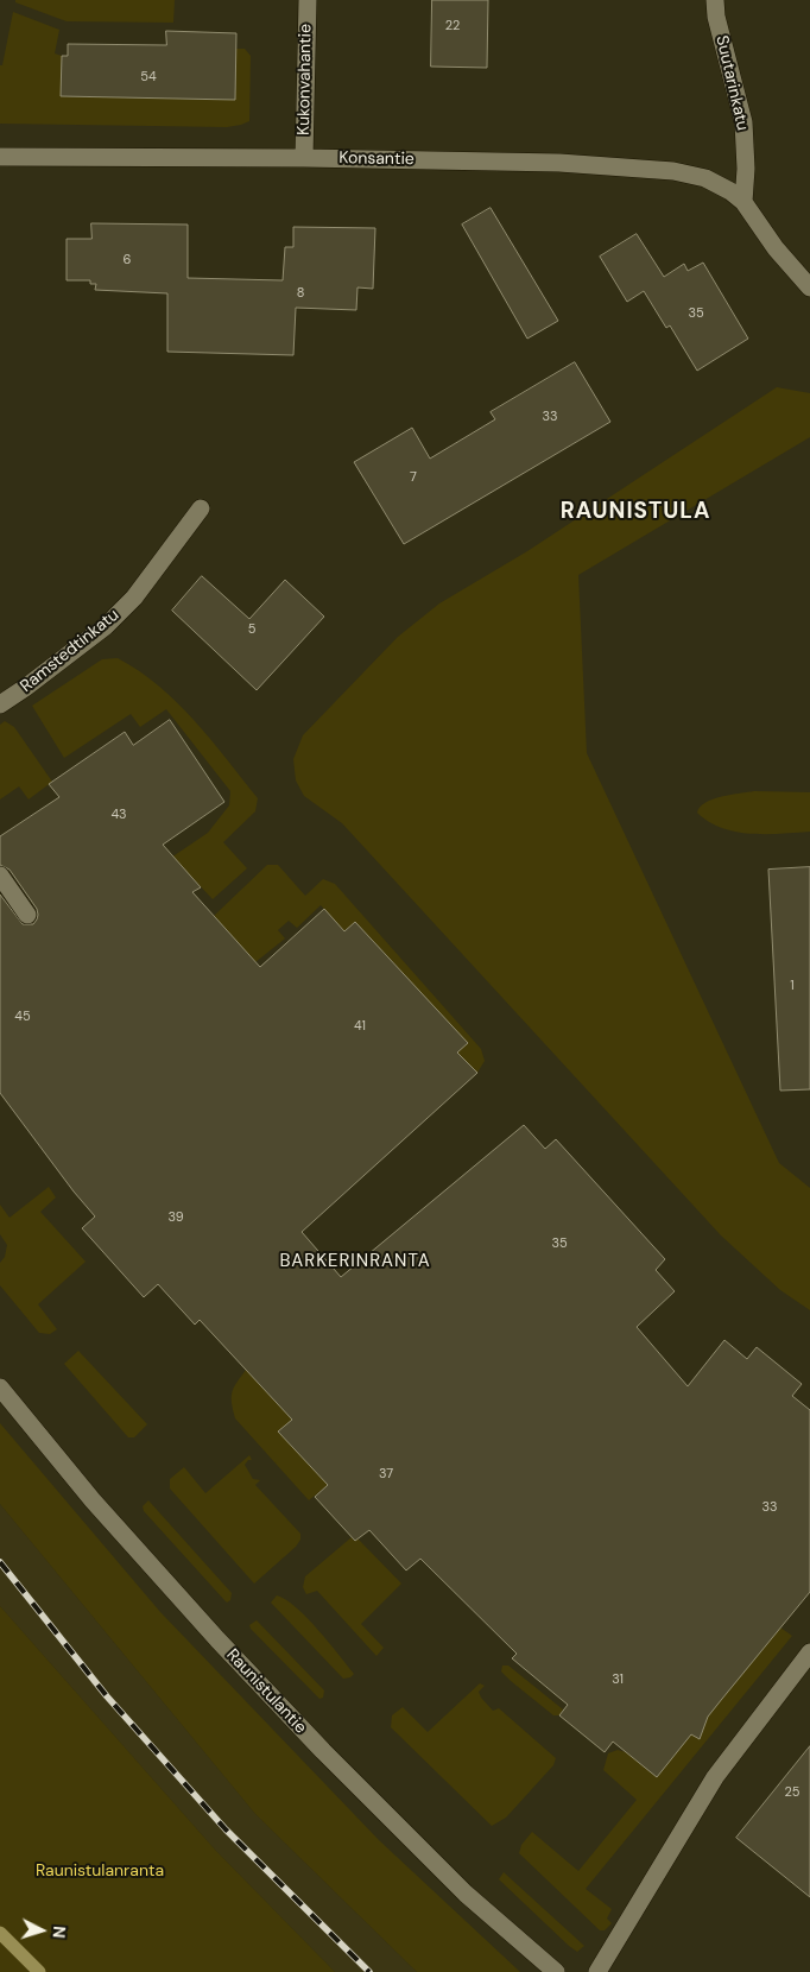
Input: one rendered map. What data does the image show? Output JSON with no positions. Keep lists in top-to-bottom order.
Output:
{
  "streets": {
    "street": [
      "Kukonvahantie",
      "Suutarinkatu",
      "Konsantie",
      "Ramstedtinkatu",
      "Raunistulantie"
    ]
  },
  "crossings": [
    ["Kukonvahantie", "Konsantie"],
    ["Suutarinkatu", "Konsantie"]
  ],
  "districts": ["RAUNISTULA", "BARKERINRANTA"],
  "parks": ["Raunistulanranta"],
  "house_numbers": [
    "22",
    "54",
    "6",
    "8",
    "35",
    "33",
    "7",
    "5",
    "43",
    "1",
    "45",
    "41",
    "39",
    "35",
    "37",
    "33",
    "31",
    "25"
  ],
  "north": "right"
}
